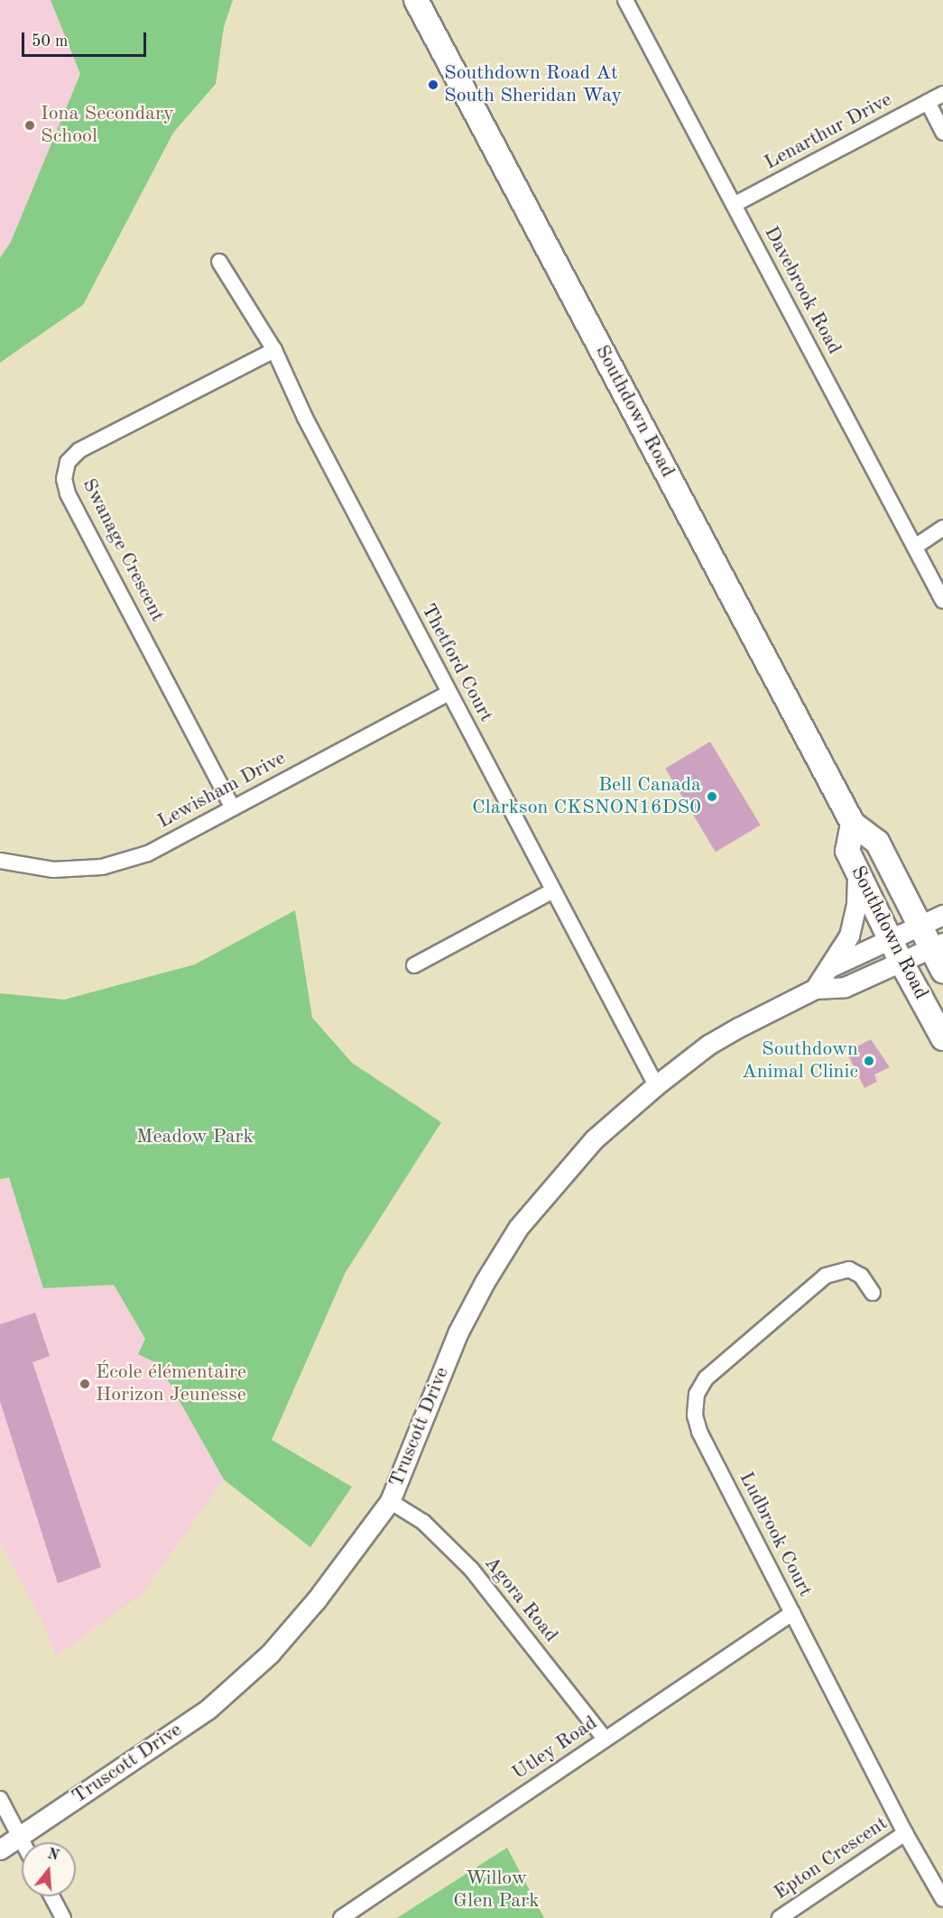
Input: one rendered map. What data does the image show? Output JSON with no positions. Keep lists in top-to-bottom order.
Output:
{
  "streets": {
    "main road": ["Southdown Road"],
    "street": [
      "Lenarthur Drive",
      "Davebrook Road",
      "Swanage Crescent",
      "Thetford Court",
      "Lewisham Drive",
      "Truscott Drive",
      "Ludbrook Court",
      "Agora Road",
      "Utley Road",
      "Epton Crescent"
    ]
  },
  "crossings": [
    ["Lenarthur Drive", "Davebrook Road"],
    ["Southdown Road", "Truscott Drive"],
    ["Swanage Crescent", "Thetford Court"],
    ["Swanage Crescent", "Lewisham Drive"],
    ["Thetford Court", "Lewisham Drive"],
    ["Thetford Court", "Truscott Drive"],
    ["Truscott Drive", "Agora Road"],
    ["Ludbrook Court", "Utley Road"],
    ["Ludbrook Court", "Epton Crescent"],
    ["Agora Road", "Utley Road"]
  ],
  "parks": ["Meadow Park", "Willow Glen Park"],
  "places": [
    "Southdown Road At South Sheridan Way",
    "Iona Secondary School",
    "Bell Canada Clarkson CKSNON16DS0",
    "Southdown Animal Clinic",
    "École élémentaire Horizon Jeunesse"
  ],
  "scale_bar": "50 m",
  "north": "top"
}
